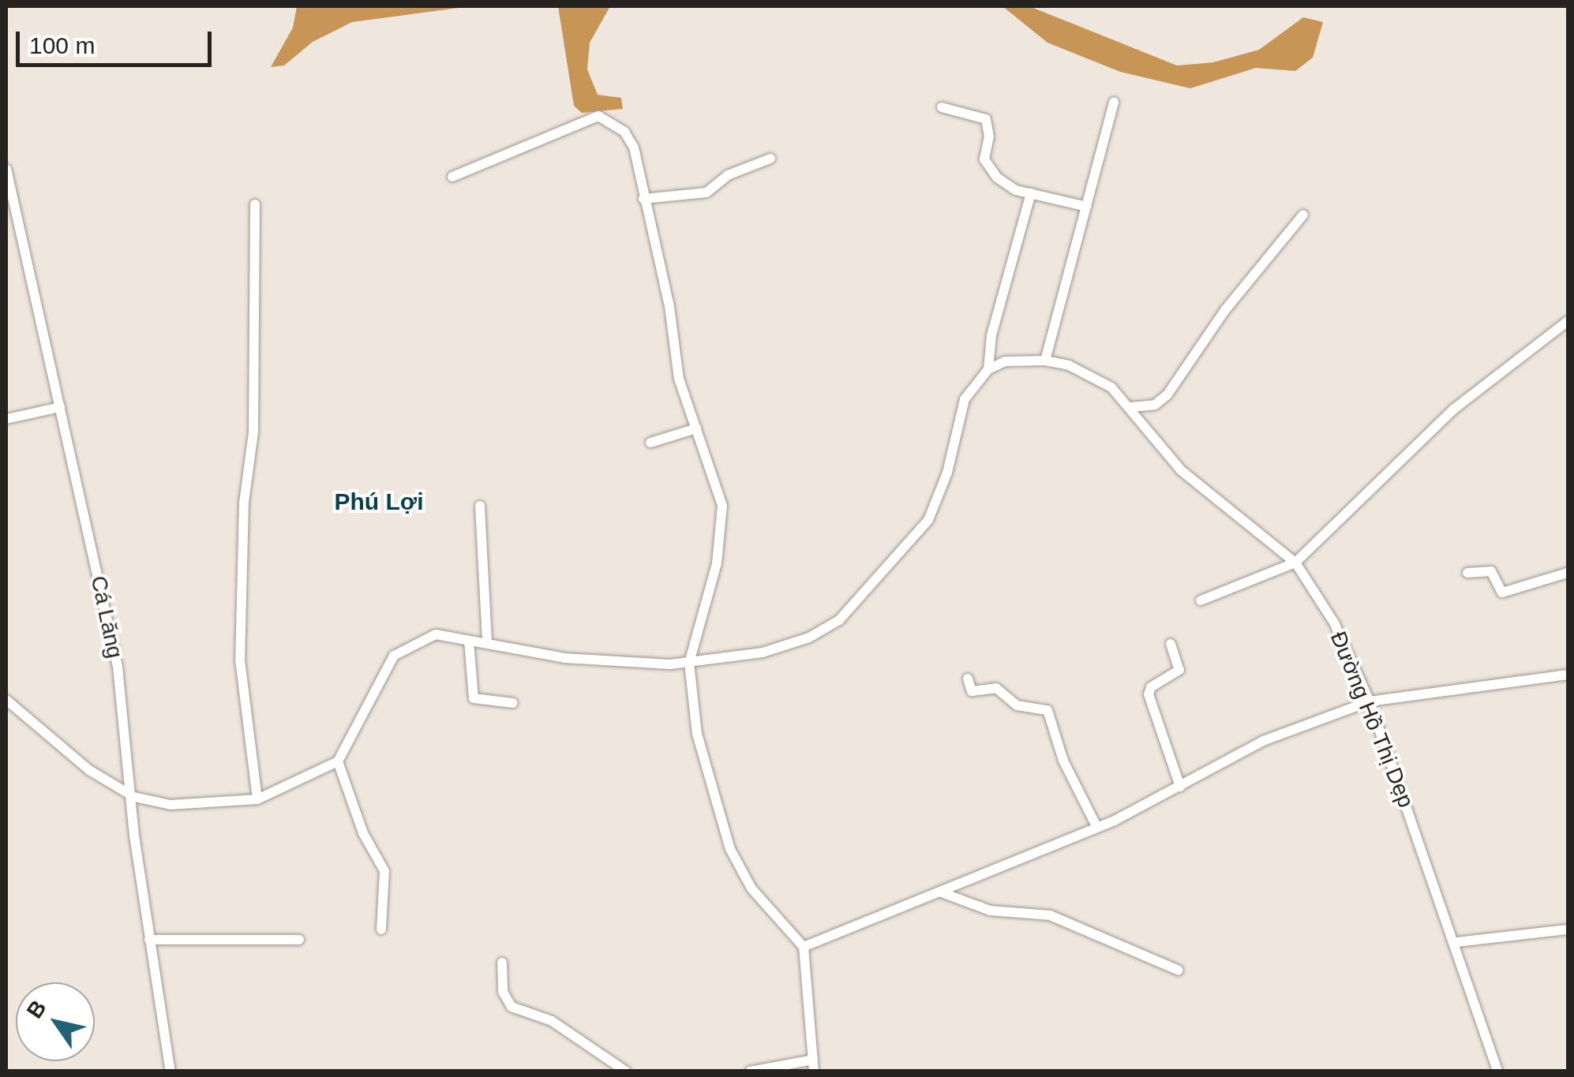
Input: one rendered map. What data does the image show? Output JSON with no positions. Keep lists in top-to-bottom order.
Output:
{
  "streets": {
    "street": ["Cá Lăng", "Đường Hồ Thị Dẹp"]
  },
  "districts": ["Phú Lợi"],
  "scale_bar": "100 m",
  "north": "top left"
}
